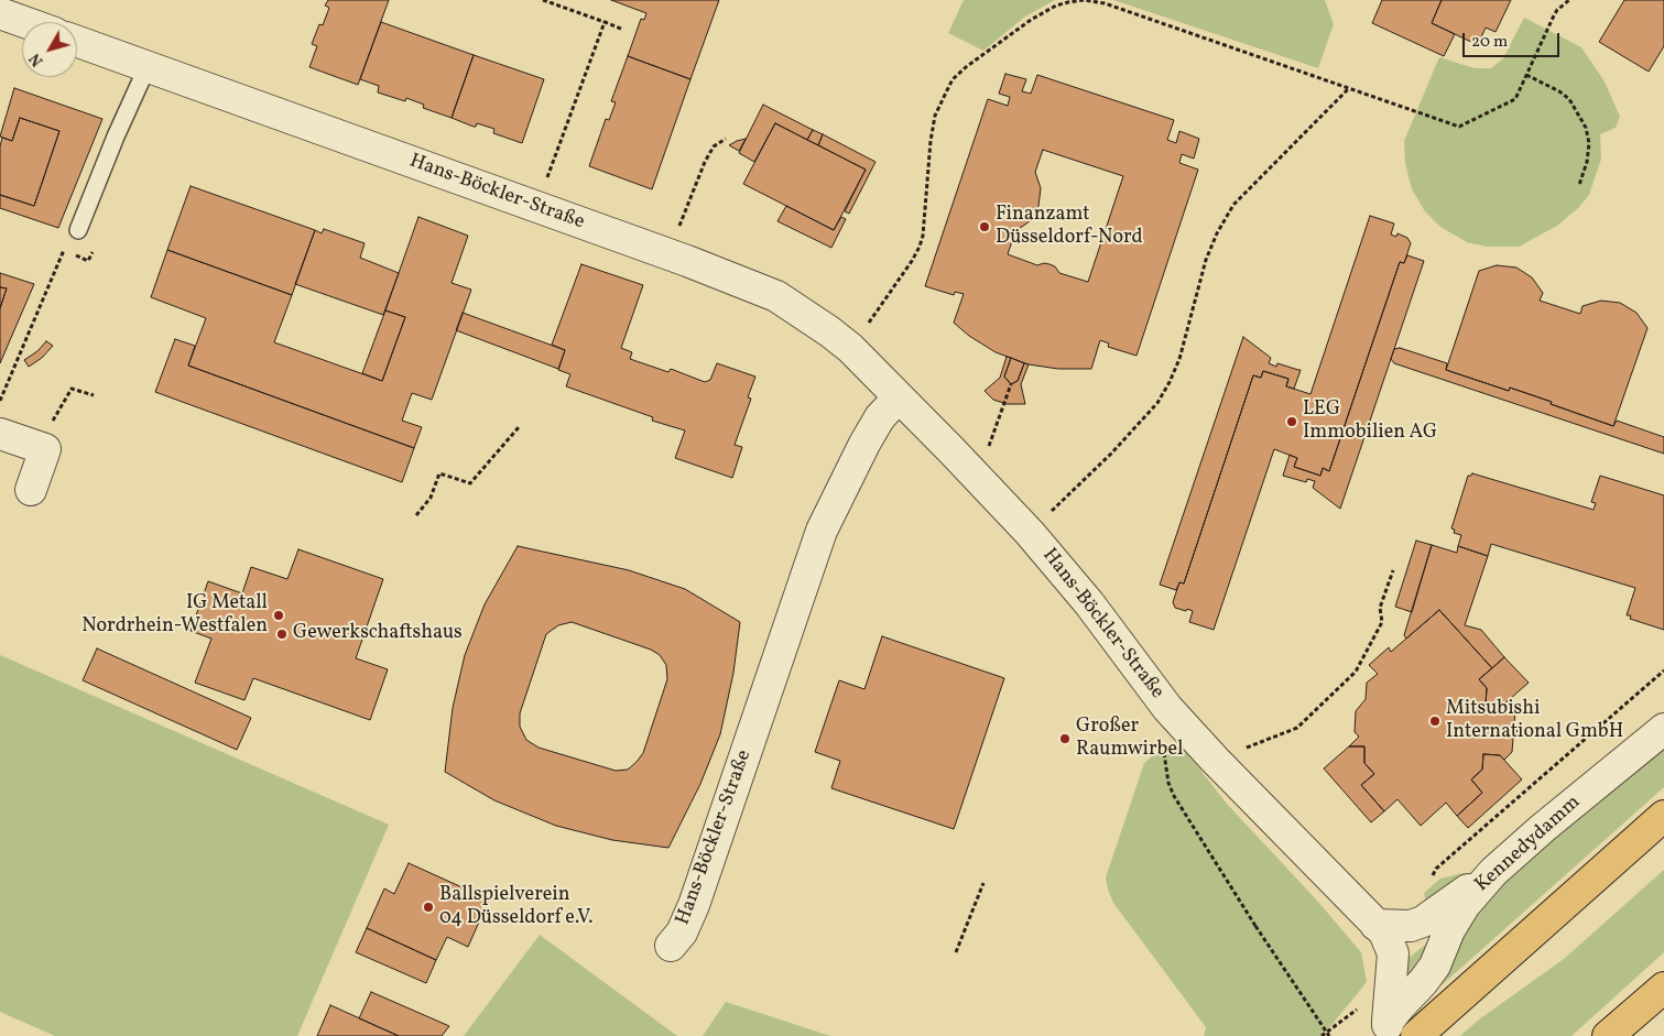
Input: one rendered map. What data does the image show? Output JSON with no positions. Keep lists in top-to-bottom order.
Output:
{
  "streets": {
    "street": ["Hans-Böckler-Straße", "Kennedydamm"]
  },
  "crossings": [
    ["Hans-Böckler-Straße", "Kennedydamm"]
  ],
  "places": [
    "Finanzamt Düsseldorf-Nord",
    "LEG Immobilien AG",
    "IG Metall Nordrhein-Westfalen",
    "Gewerkschaftshaus",
    "Mitsubishi International GmbH",
    "Großer Raumwirbel",
    "Ballspielverein 04 Düsseldorf e.V."
  ],
  "scale_bar": "20 m",
  "north": "bottom left"
}
